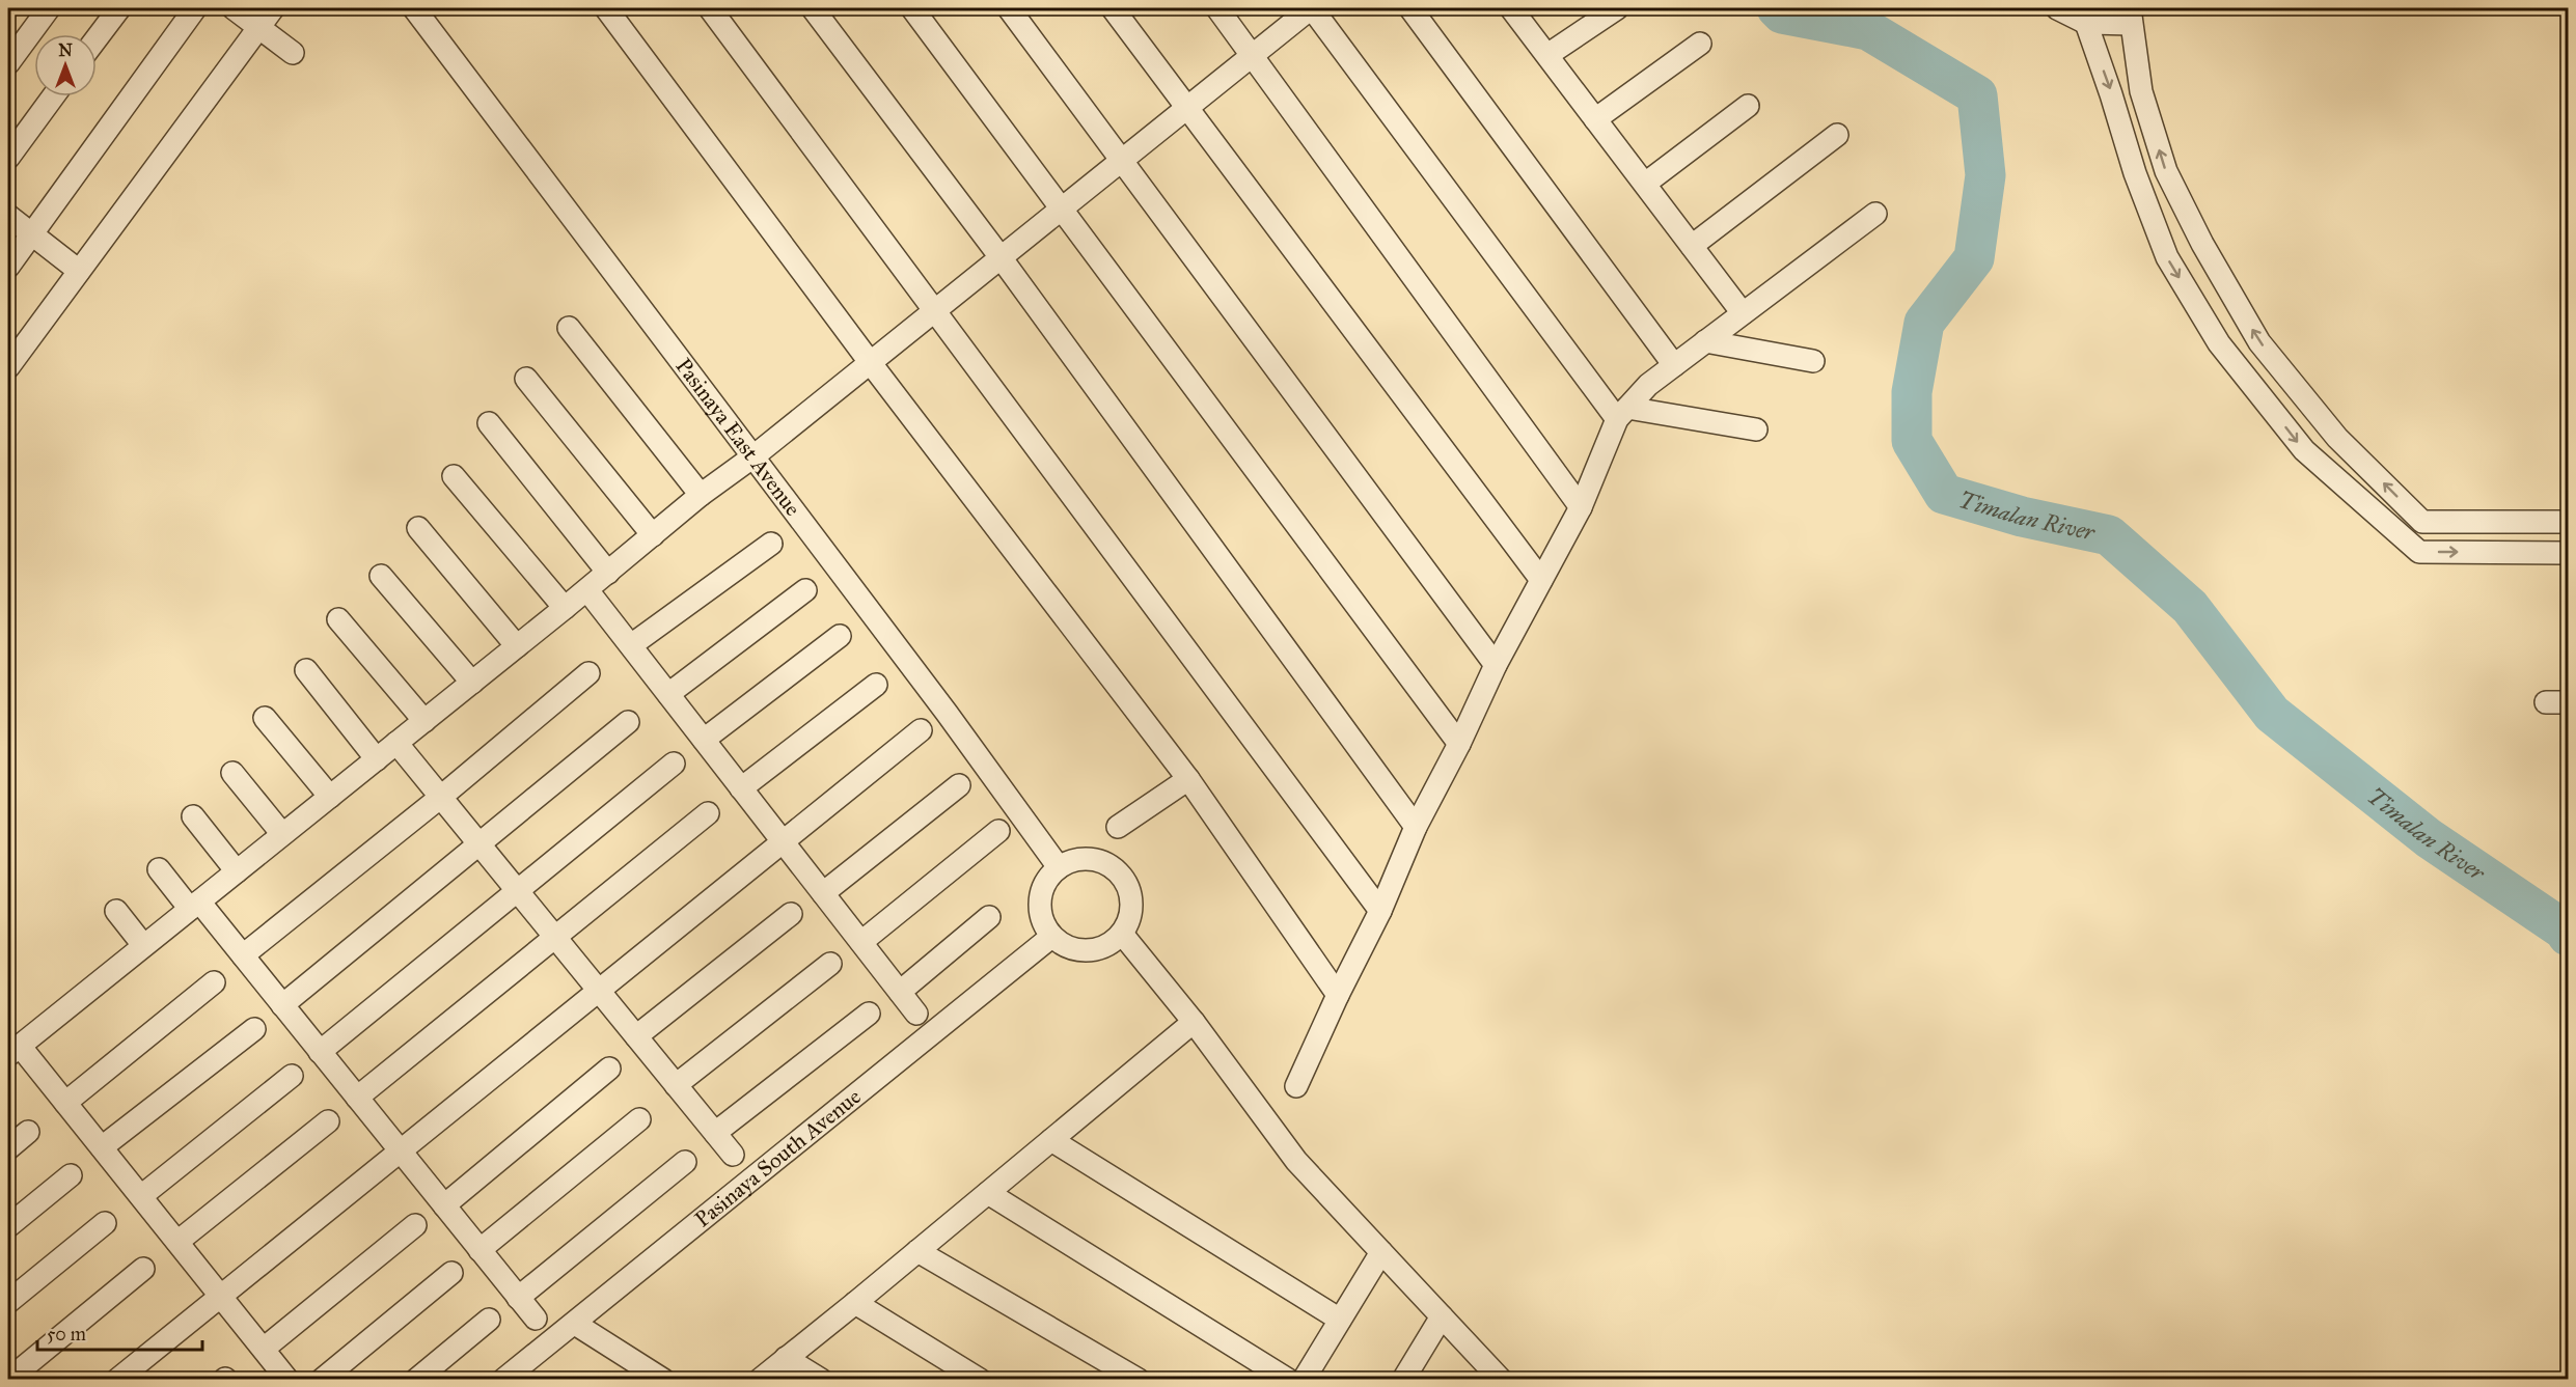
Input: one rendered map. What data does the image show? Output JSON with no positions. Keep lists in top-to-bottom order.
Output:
{
  "streets": {
    "street": ["Pasinaya East Avenue", "Pasinaya South Avenue"]
  },
  "crossings": [
    ["Pasinaya East Avenue", "Pasinaya South Avenue"]
  ],
  "water": ["Timalan River"],
  "scale_bar": "50 m",
  "north": "top"
}
